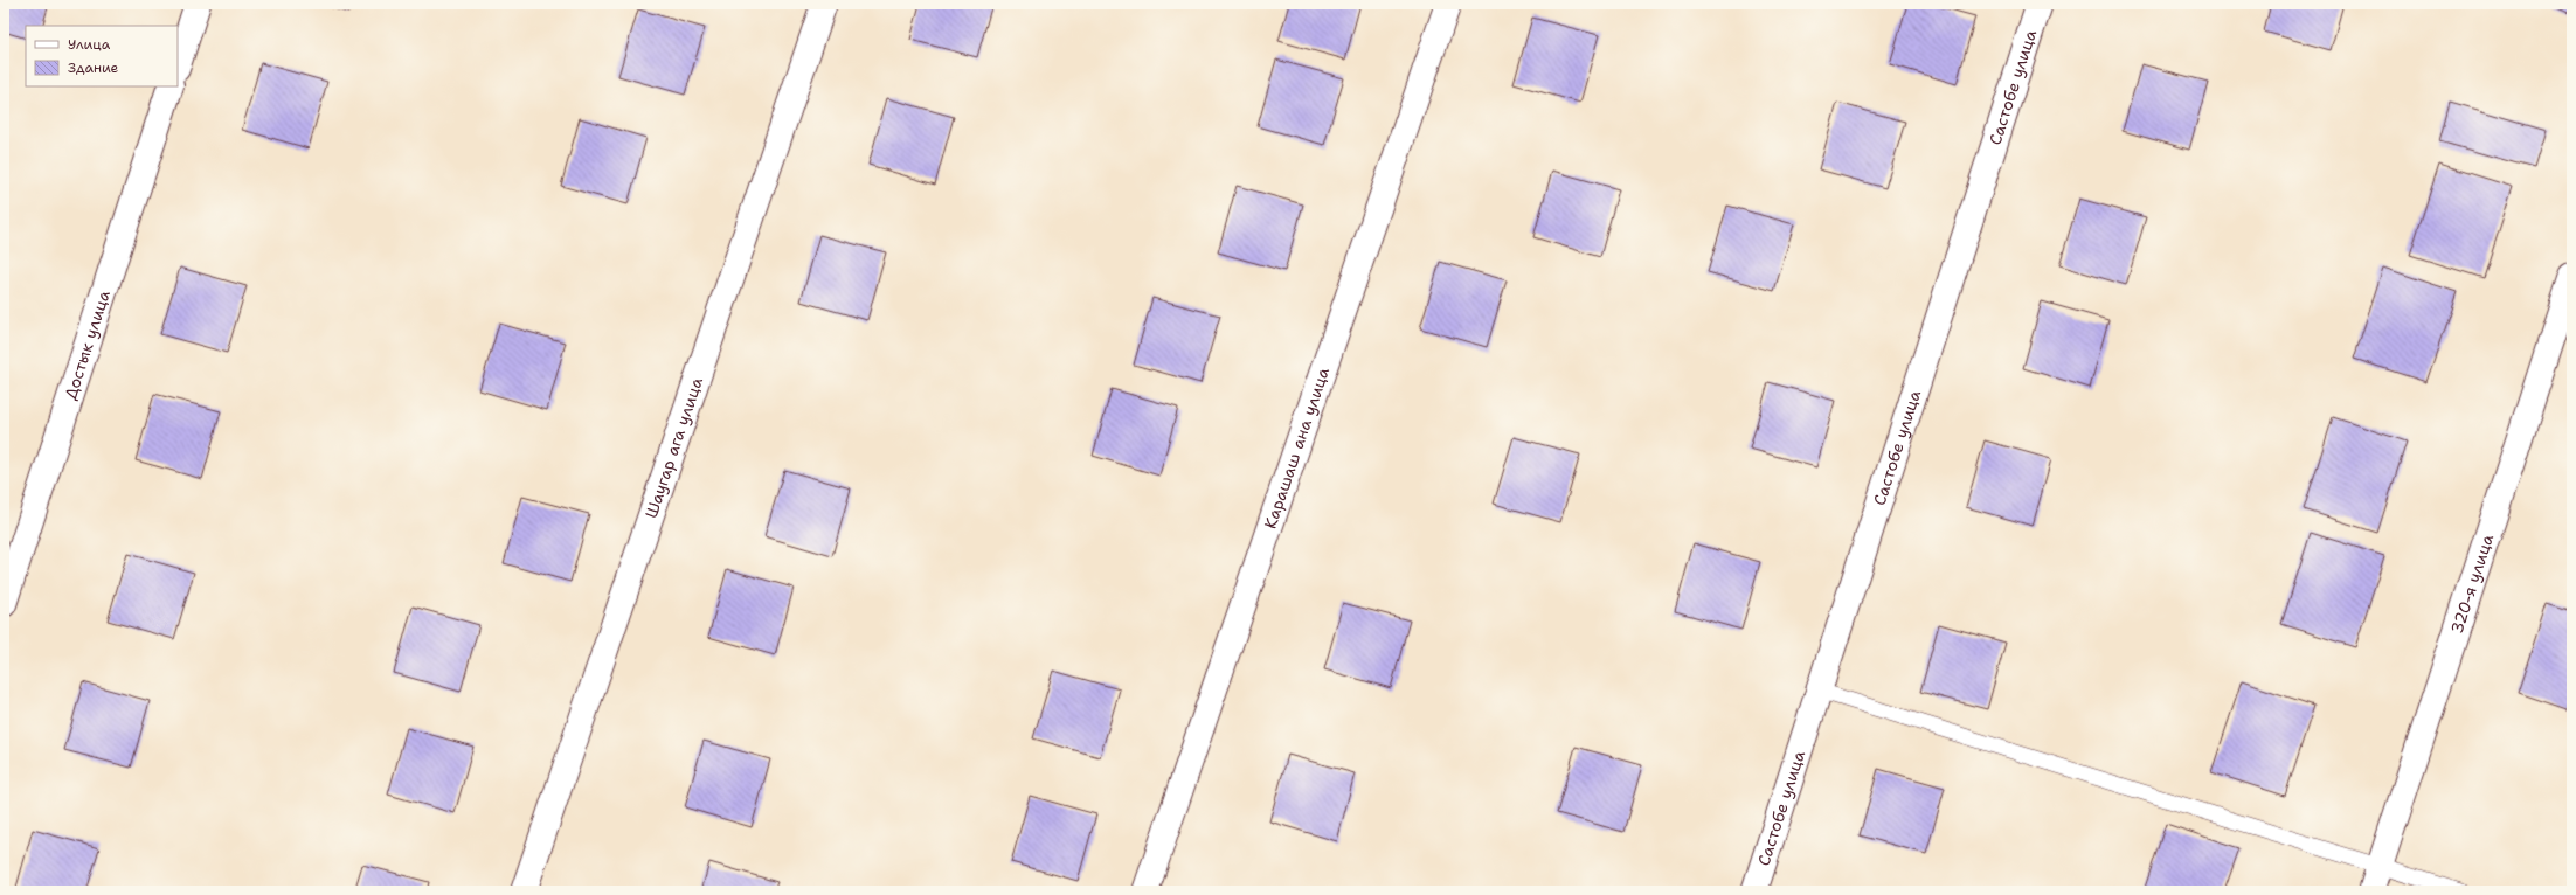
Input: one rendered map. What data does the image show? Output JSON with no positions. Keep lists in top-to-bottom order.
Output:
{
  "streets": {
    "street": [
      "Састобе улица",
      "Достык улица",
      "Шаугар ага улица",
      "Карашаш ана улица",
      "320-я улица"
    ]
  },
  "legend": ["Улица", "Здание"]
}
